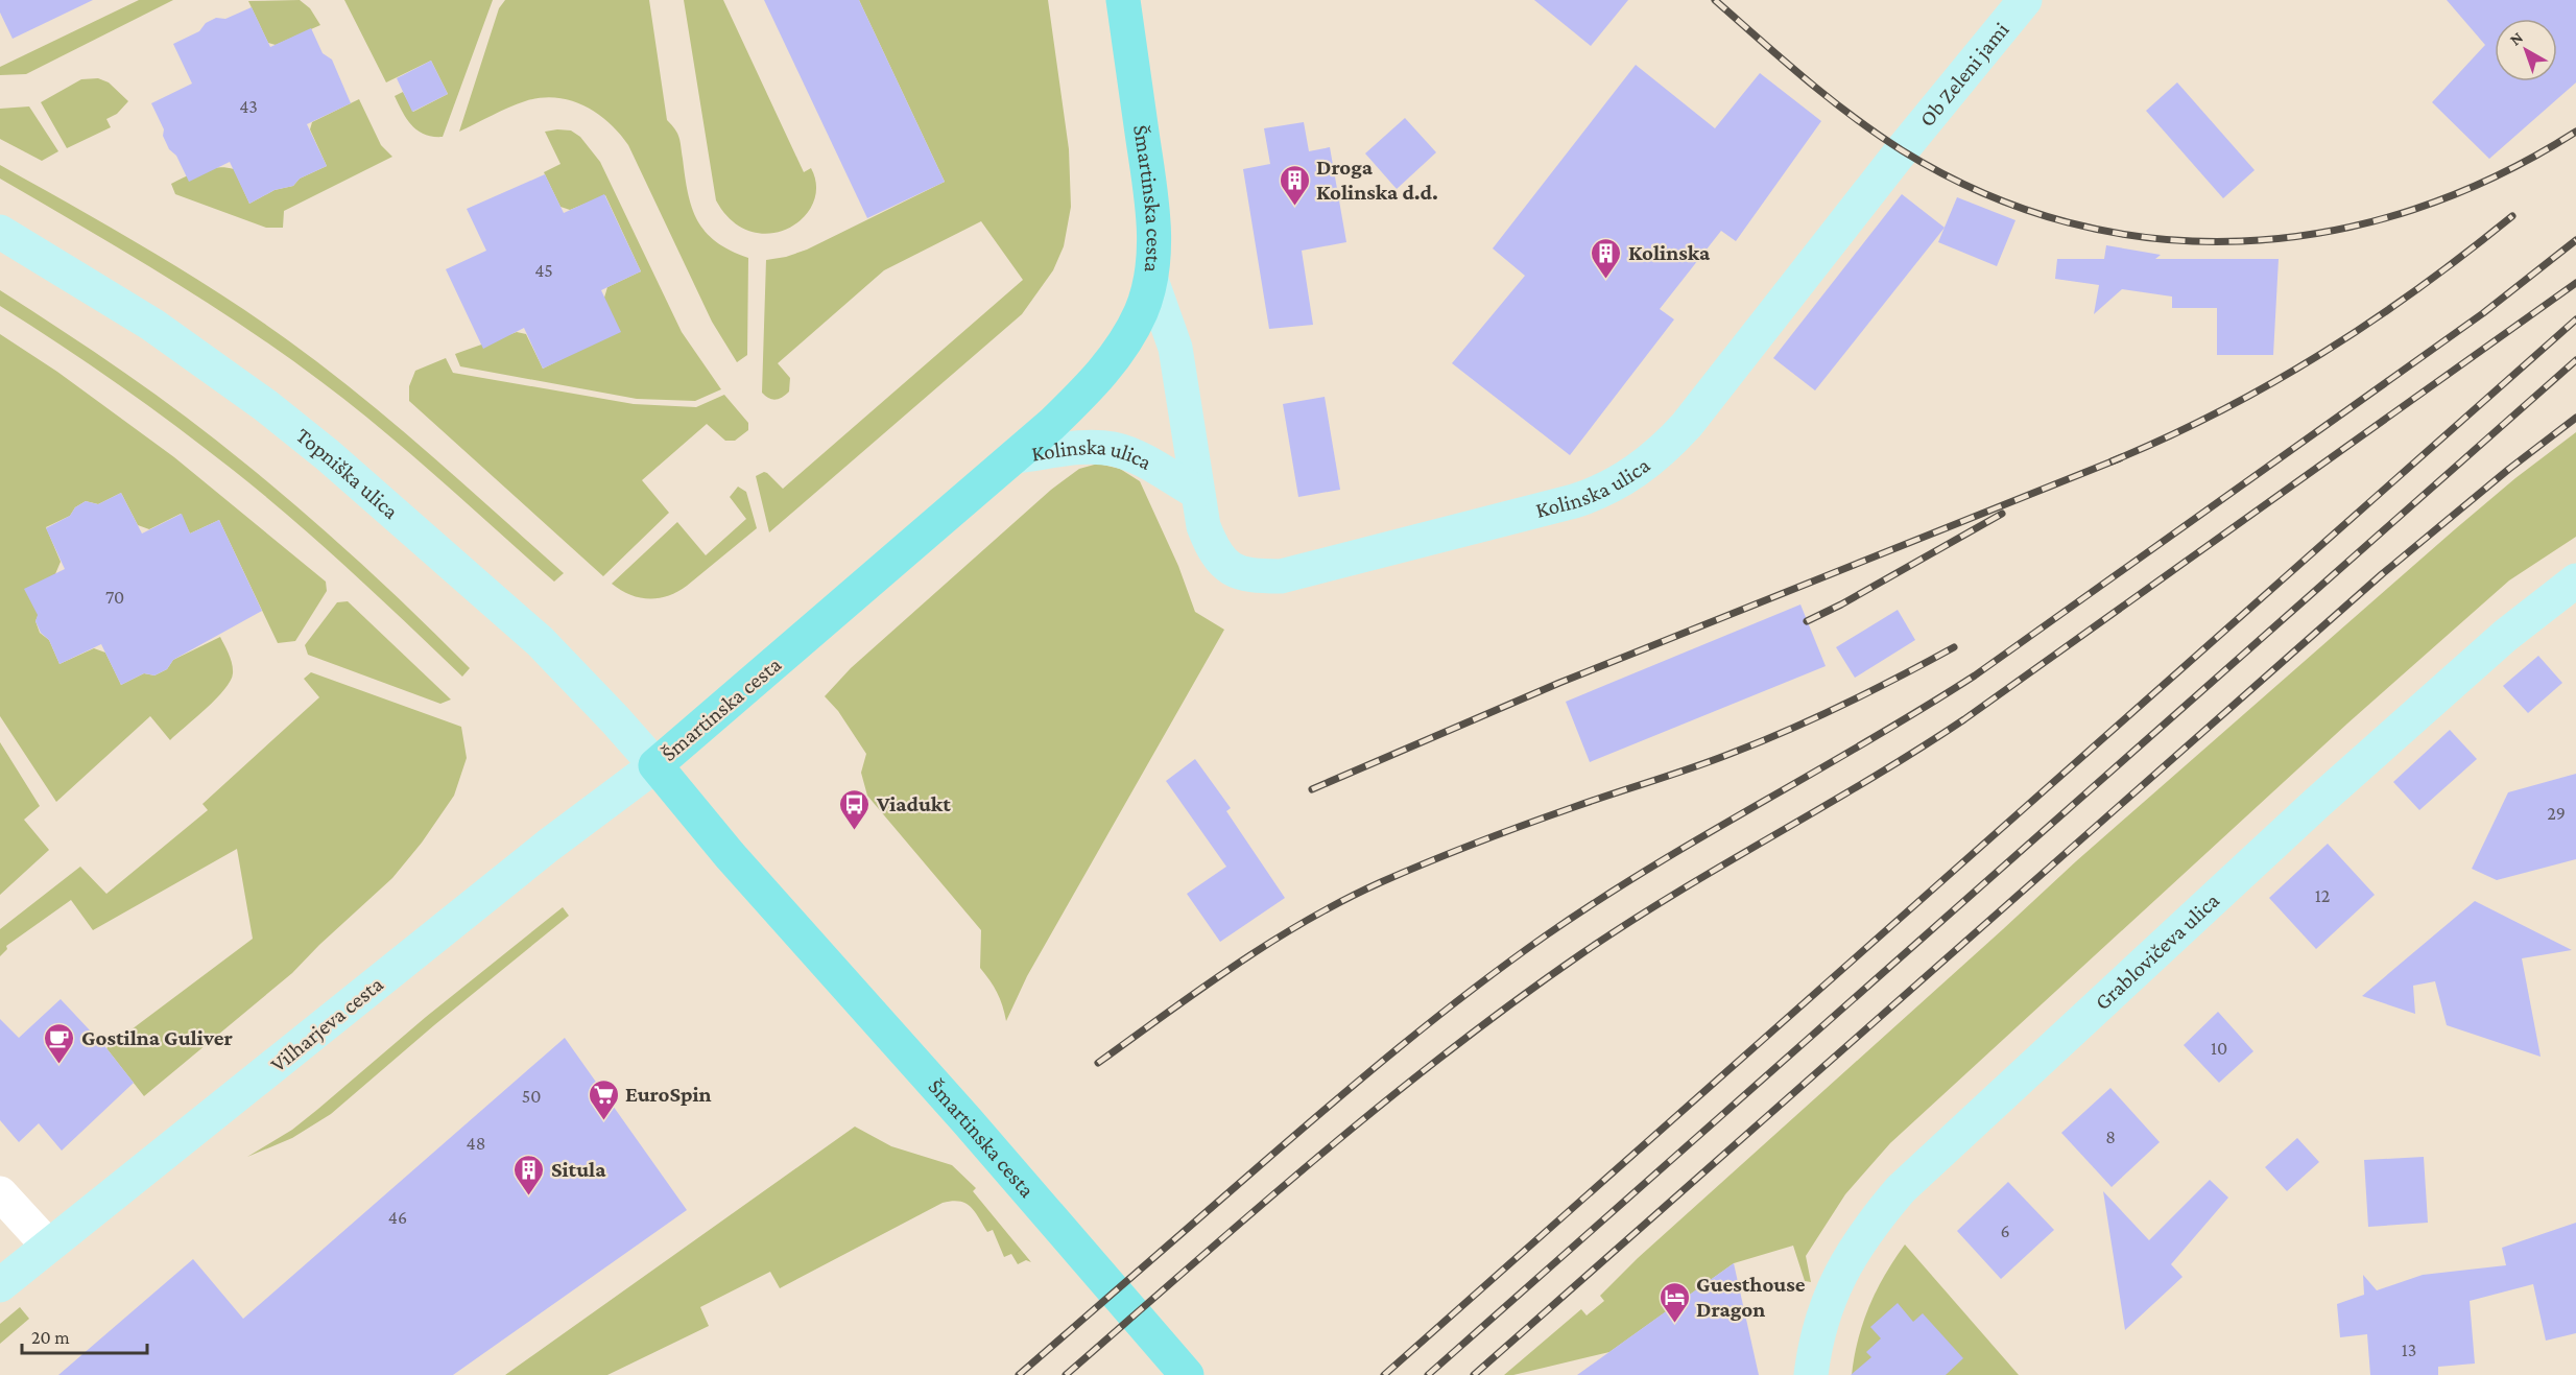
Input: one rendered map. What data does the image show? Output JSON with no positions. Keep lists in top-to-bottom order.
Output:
{
  "streets": {
    "main road": ["Šmartinska cesta"],
    "street": [
      "Ob Zeleni jami",
      "Kolinska ulica",
      "Topniška ulica",
      "Grablovičeva ulica",
      "Vilharjeva cesta"
    ]
  },
  "crossings": [
    ["Ob Zeleni jami", "Kolinska ulica"],
    ["Šmartinska cesta", "Kolinska ulica"],
    ["Šmartinska cesta", "Topniška ulica"],
    ["Šmartinska cesta", "Vilharjeva cesta"],
    ["Topniška ulica", "Vilharjeva cesta"]
  ],
  "places": {
    "building": ["Droga Kolinska d.d.", "Kolinska", "Situla"],
    "bus stop": ["Viadukt"],
    "cafe": ["Gostilna Guliver"],
    "supermarket": ["EuroSpin"],
    "hotel": ["Guesthouse Dragon"]
  },
  "house_numbers": [
    "43",
    "45",
    "70",
    "29",
    "12",
    "10",
    "50",
    "8",
    "48",
    "46",
    "6",
    "13"
  ],
  "scale_bar": "20 m",
  "north": "top left"
}
